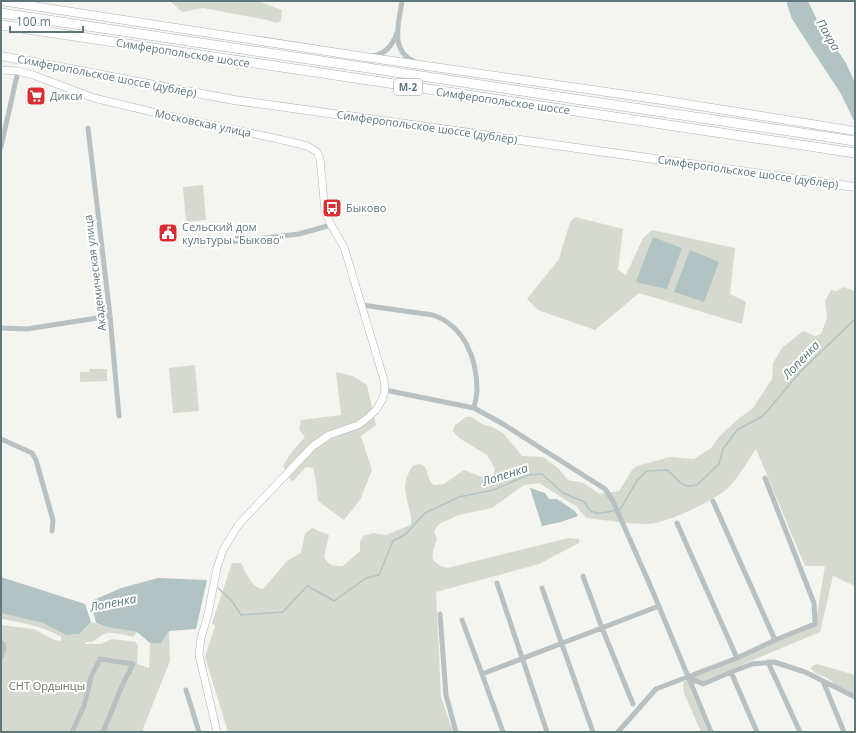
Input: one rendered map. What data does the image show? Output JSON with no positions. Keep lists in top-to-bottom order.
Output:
{
  "streets": {
    "highway": ["Симферопольское шоссе", "М-2"],
    "main road": ["Симферопольское шоссе (дублёр)"],
    "street": ["Московская улица", "Академическая улица"]
  },
  "water": ["Пахра", "Лопенка"],
  "parks": ["СНТ Ордынцы"],
  "places": {
    "supermarket": ["Дикси"],
    "bus stop": ["Быково"],
    "public building": ["Сельский дом культуры \"Быково\""]
  },
  "scale_bar": "100 m"
}
